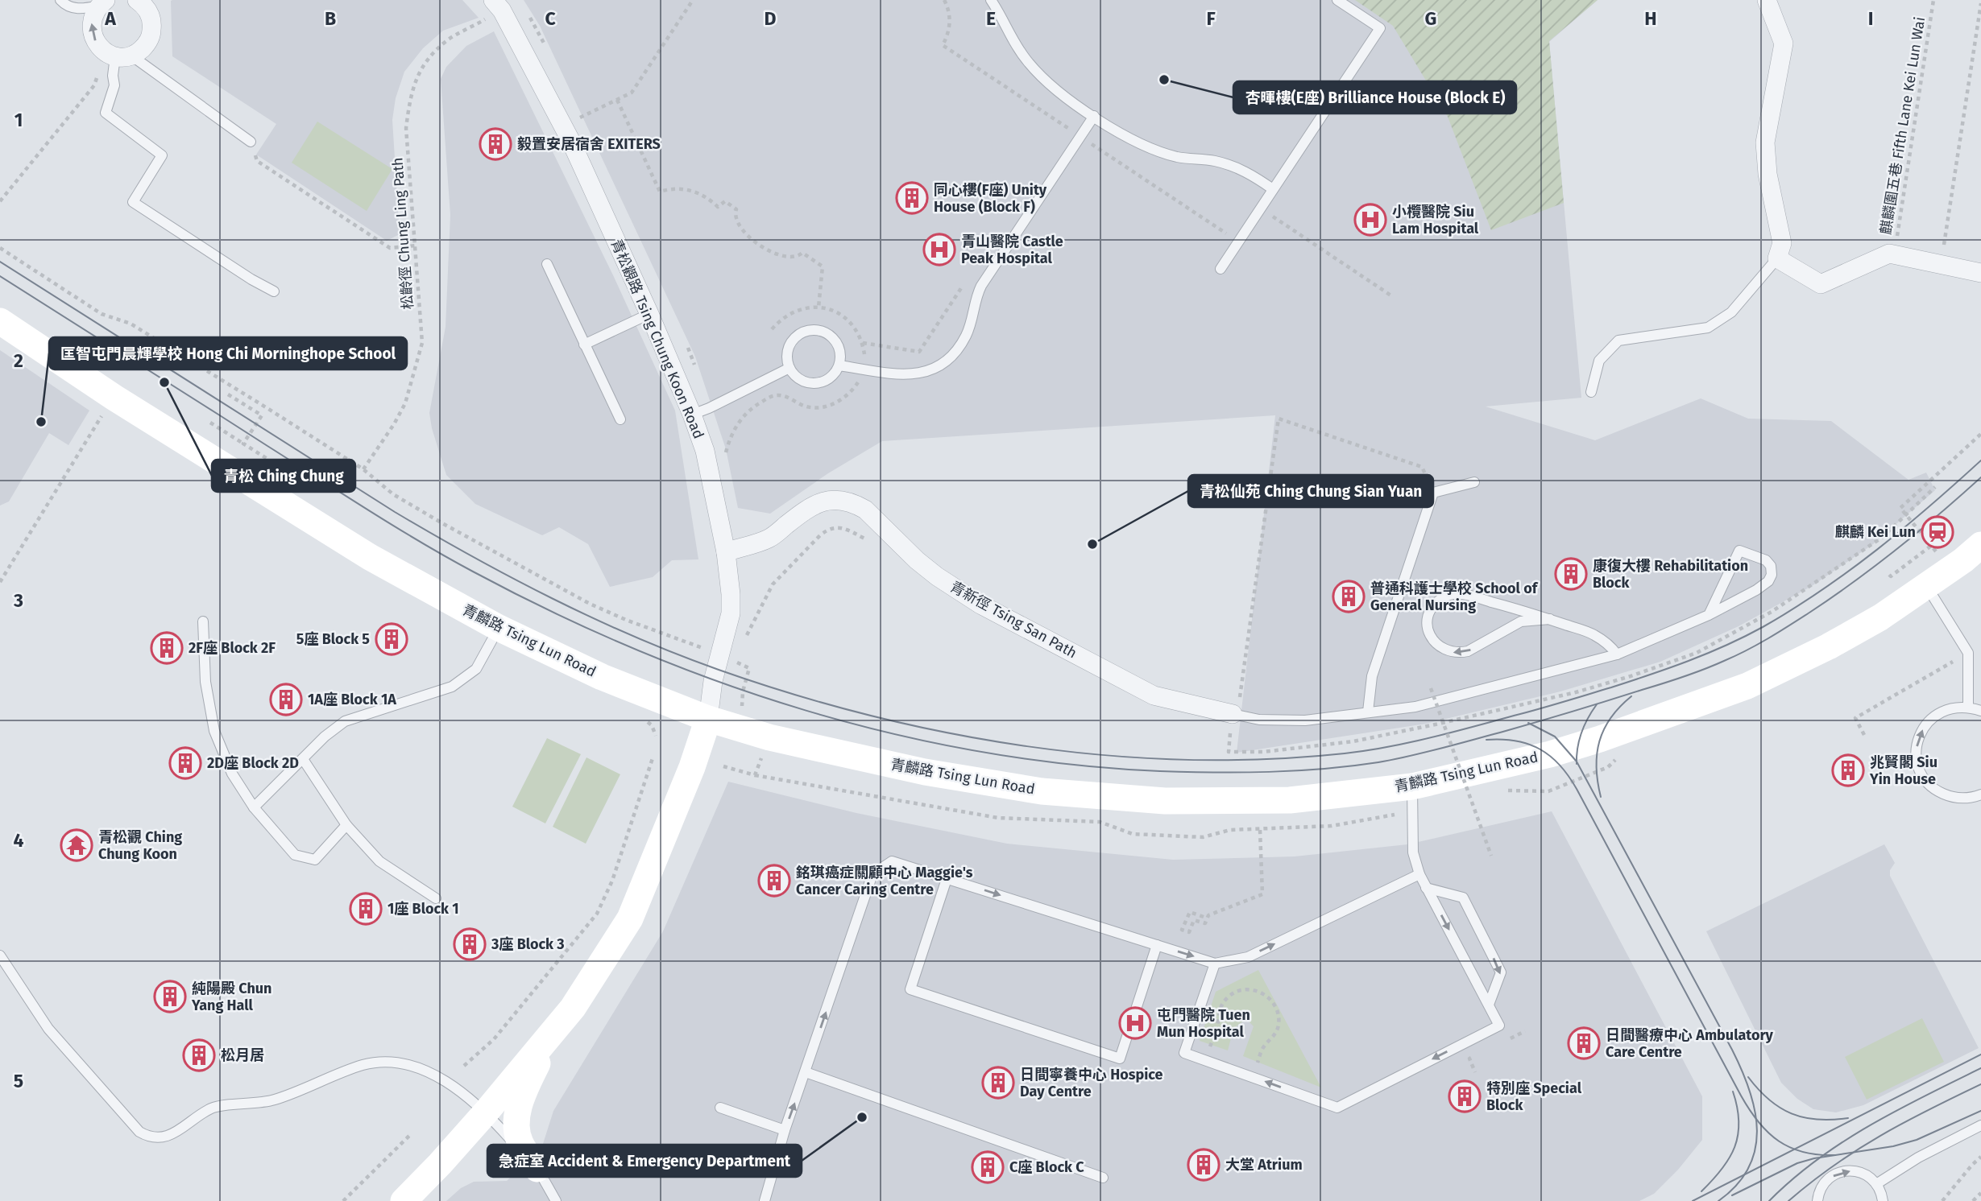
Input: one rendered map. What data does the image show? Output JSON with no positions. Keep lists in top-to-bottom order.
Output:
{
  "streets": {
    "street": ["青松觀路 Tsing Chung Koon Road", "青新徑 Tsing San Path", "青麟路 Tsing Lun Road"],
    "path": ["麒麟圍五巷 Fifth Lane Kei Lun Wai", "松齡徑 Chung Ling Path"]
  },
  "crossings": [
    ["松齡徑 Chung Ling Path", "青松觀路 Tsing Chung Koon Road"],
    ["青松觀路 Tsing Chung Koon Road", "青新徑 Tsing San Path"],
    ["青松觀路 Tsing Chung Koon Road", "青麟路 Tsing Lun Road"]
  ],
  "places": {
    "other": [
      "杏暉樓(E座) Brilliance House (Block E)",
      "青松 Ching Chung",
      "匡智屯門晨輝學校 Hong Chi Morninghope School",
      "青松仙苑 Ching Chung Sian Yuan",
      "急症室 Accident & Emergency Department"
    ],
    "building": [
      "毅置安居宿舍 EXITERS",
      "同心樓(F座) Unity House (Block F)",
      "康復大樓 Rehabilitation Block",
      "普通科護士學校 School of General Nursing",
      "5座 Block 5",
      "2F座 Block 2F",
      "1A座 Block 1A",
      "2D座 Block 2D",
      "兆賢閣 Siu Yin House",
      "銘琪癌症關顧中心 Maggie's Cancer Caring Centre",
      "1座 Block 1",
      "3座 Block 3",
      "純陽殿 Chun Yang Hall",
      "日間醫療中心 Ambulatory Care Centre",
      "松月居",
      "日間寧養中心 Hospice Day Centre",
      "特別座 Special Block",
      "大堂 Atrium",
      "C座 Block C"
    ],
    "hospital": ["小欖醫院 Siu Lam Hospital", "青山醫院 Castle Peak Hospital", "屯門醫院 Tuen Mun Hospital"],
    "station": ["麒麟 Kei Lun"],
    "temple": ["青松觀 Ching Chung Koon"]
  },
  "grid": {
    "columns": [
      "A",
      "B",
      "C",
      "D",
      "E",
      "F",
      "G",
      "H",
      "I"
    ],
    "rows": [
      "1",
      "2",
      "3",
      "4",
      "5"
    ]
  }
}
